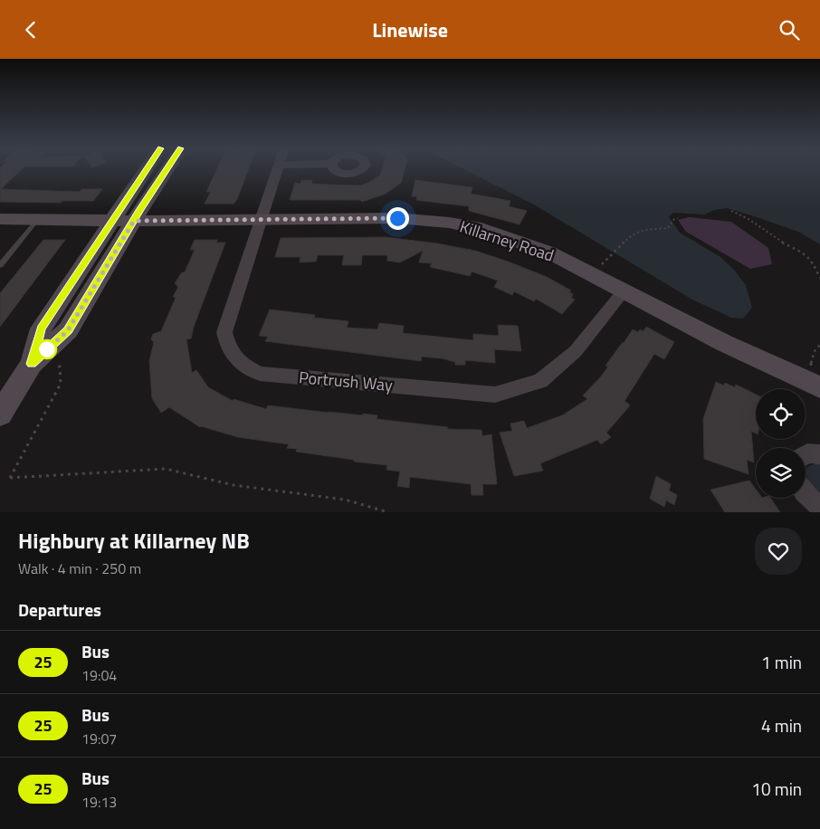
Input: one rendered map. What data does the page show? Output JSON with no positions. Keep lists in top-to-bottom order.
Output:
{
  "streets": {
    "street": ["Killarney Road", "Portrush Way"]
  },
  "crossings": [
    ["Killarney Road", "Portrush Way"]
  ],
  "lines": ["bus line 25"],
  "page": {
    "header": "Linewise",
    "heading": [
      ["Highbury at Killarney NB", "Walk · 4 min · 250 m"],
      "Departures"
    ],
    "list": [
      {
        "mark": "25",
        "name": "Bus",
        "note": "19:04",
        "value": "1 min"
      },
      {
        "mark": "25",
        "name": "Bus",
        "note": "19:07",
        "value": "4 min"
      },
      {
        "mark": "25",
        "name": "Bus",
        "note": "19:13",
        "value": "10 min"
      }
    ]
  }
}
